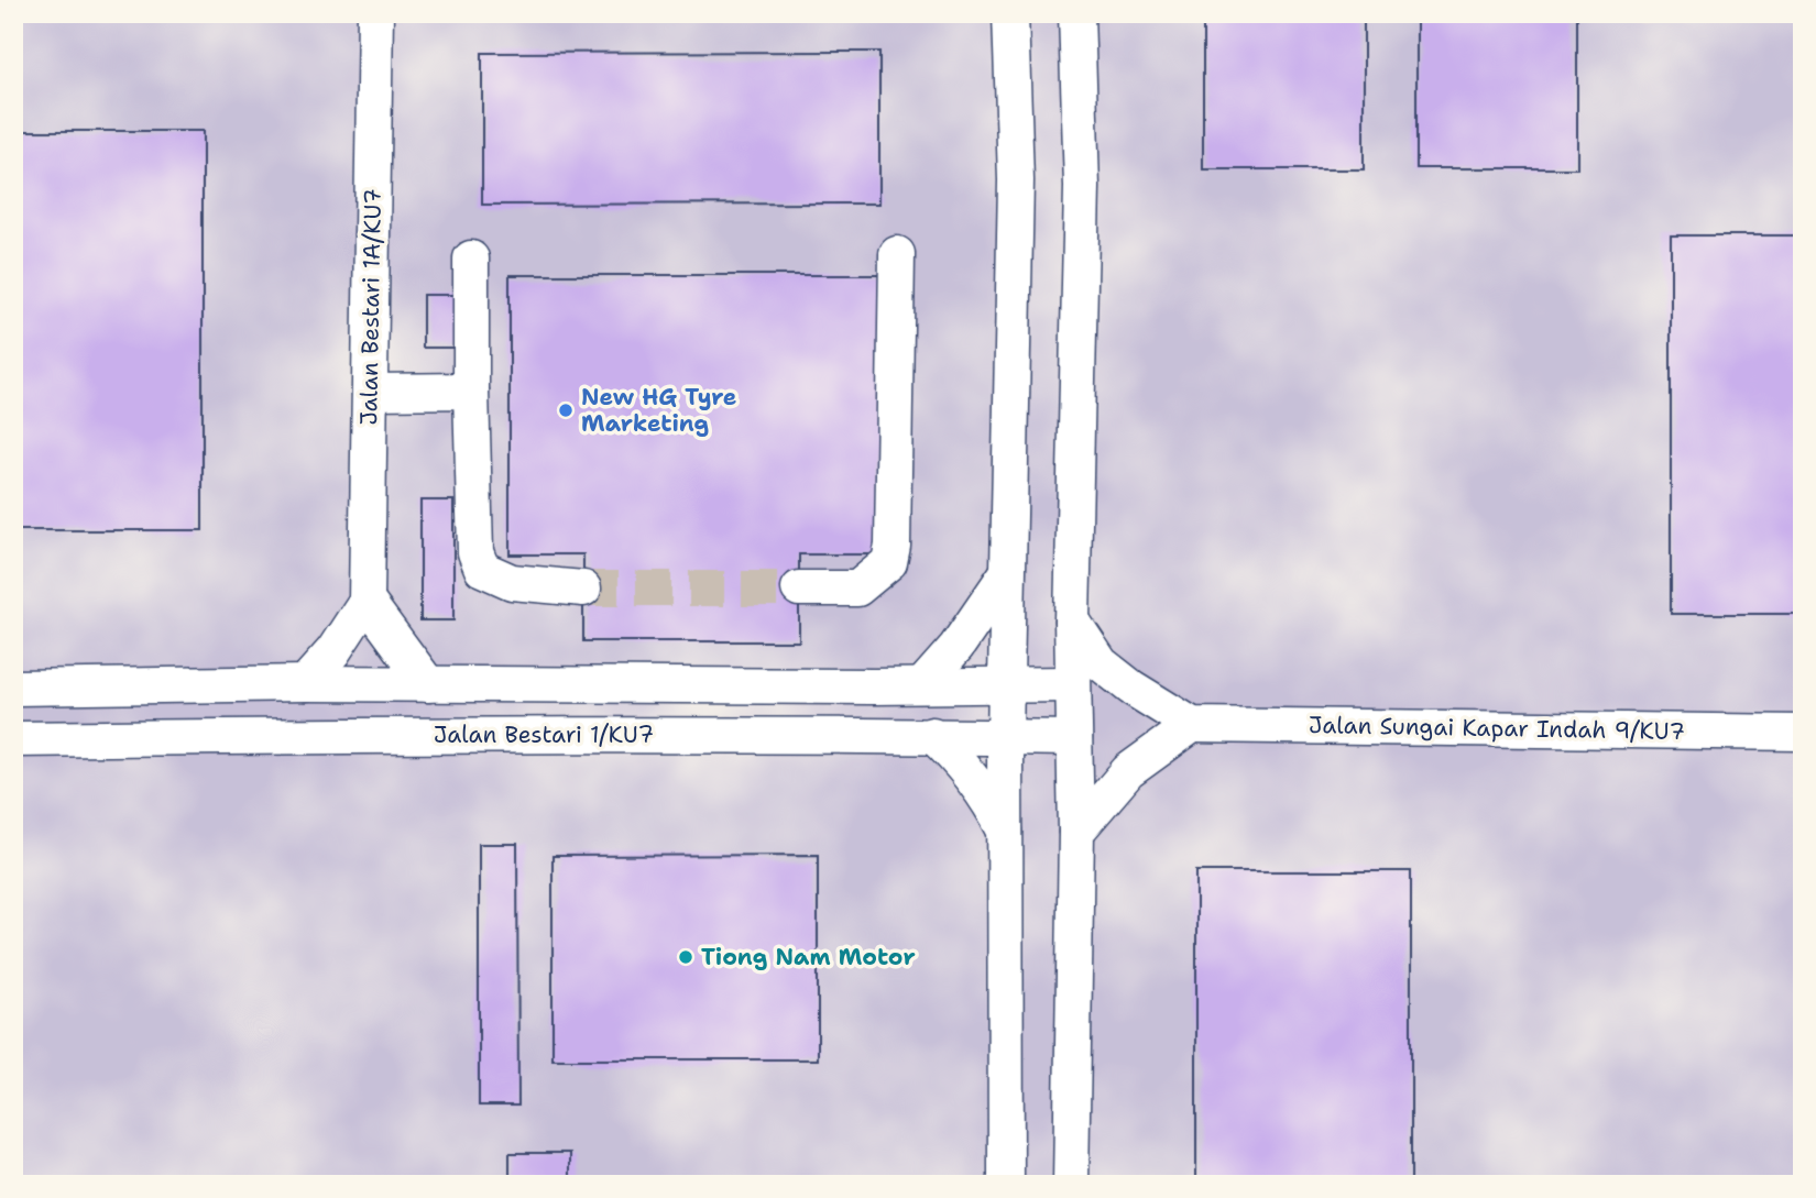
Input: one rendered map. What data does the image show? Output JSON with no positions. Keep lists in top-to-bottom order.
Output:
{
  "streets": {
    "street": ["Jalan Bestari 1A/KU7", "Jalan Sungai Kapar Indah 9/KU7", "Jalan Bestari 1/KU7"]
  },
  "places": ["New HG Tyre Marketing", "Tiong Nam Motor"]
}
